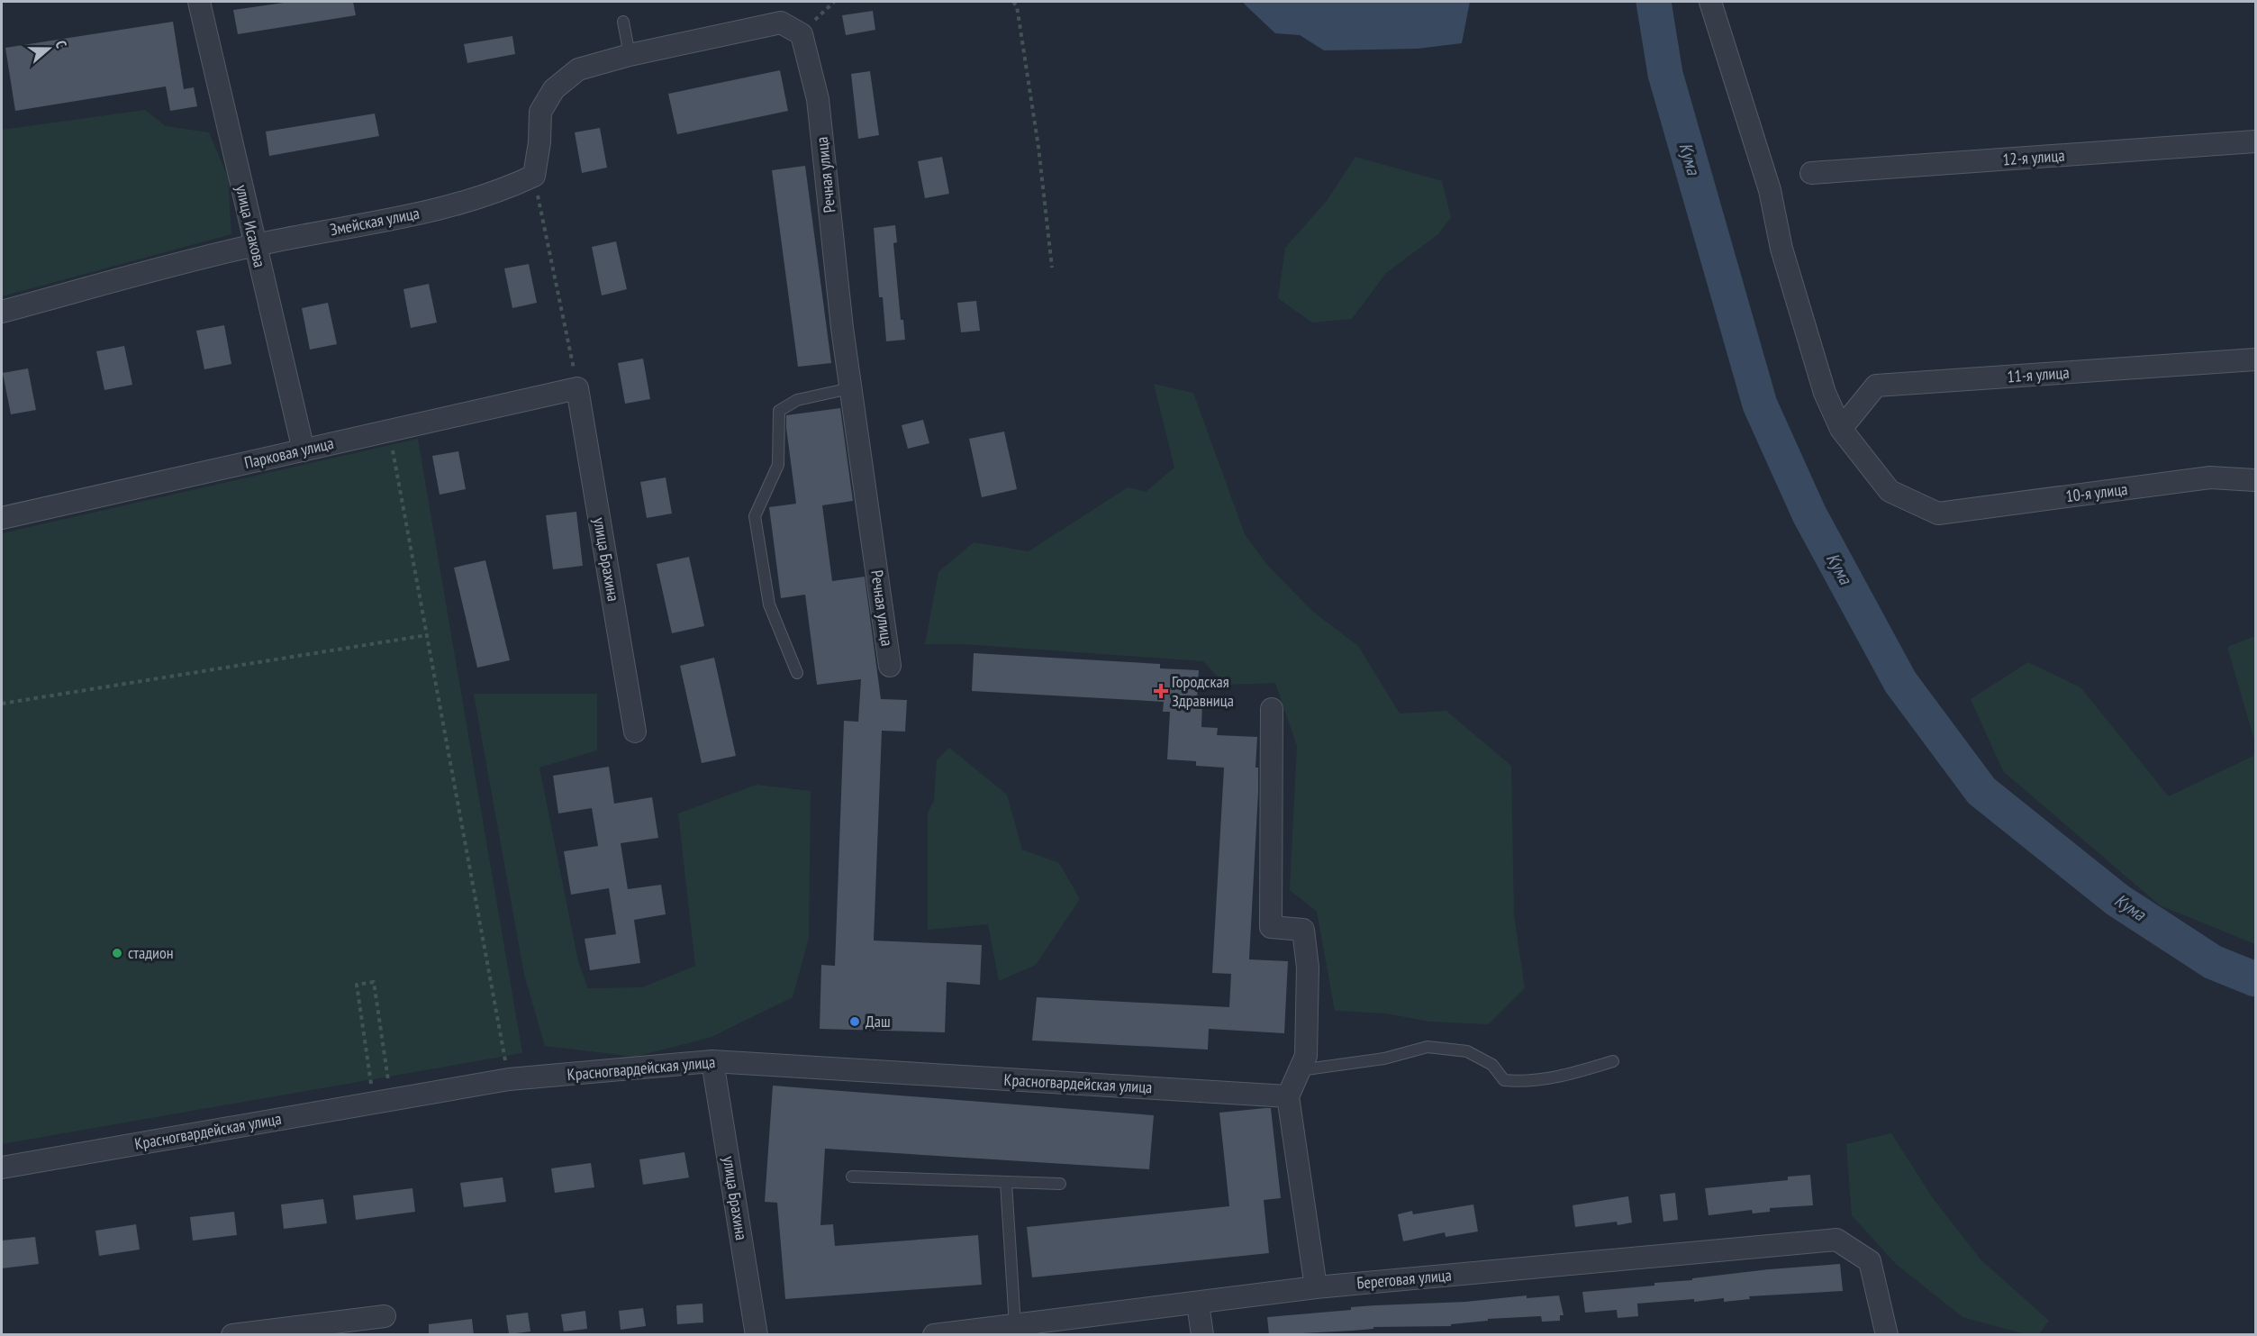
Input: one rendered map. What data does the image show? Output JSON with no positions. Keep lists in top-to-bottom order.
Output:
{
  "streets": {
    "street": [
      "12-я улица",
      "Речная улица",
      "Змейская улица",
      "улица Исакова",
      "11-я улица",
      "Парковая улица",
      "10-я улица",
      "улица Брахина",
      "Красногвардейская улица",
      "Береговая улица"
    ]
  },
  "crossings": [
    ["Змейская улица", "улица Исакова"],
    ["улица Исакова", "Парковая улица"],
    ["11-я улица", "10-я улица"],
    ["Парковая улица", "улица Брахина"],
    ["улица Брахина", "Красногвардейская улица"]
  ],
  "water": ["Кума"],
  "places": {
    "health": ["Городская Здравница"],
    "other": ["стадион", "Даш"]
  },
  "north": "right"
}
